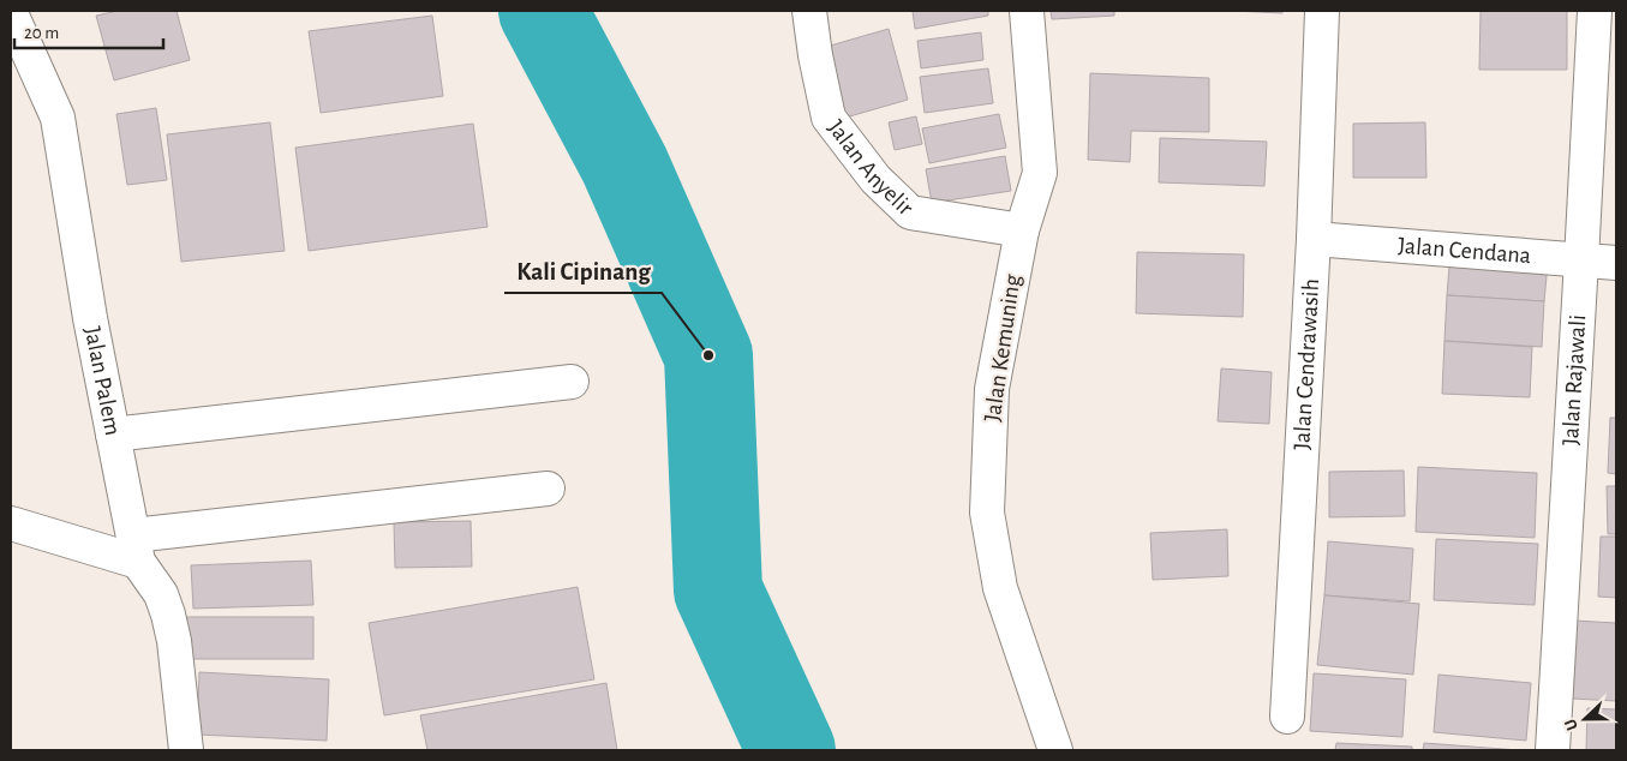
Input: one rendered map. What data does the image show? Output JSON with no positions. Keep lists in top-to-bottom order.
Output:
{
  "streets": {
    "street": [
      "Jalan Anyelir",
      "Jalan Cendana",
      "Jalan Kemuning",
      "Jalan Cendrawasih",
      "Jalan Rajawali",
      "Jalan Palem"
    ]
  },
  "crossings": [
    ["Jalan Anyelir", "Jalan Kemuning"],
    ["Jalan Cendana", "Jalan Cendrawasih"],
    ["Jalan Cendana", "Jalan Rajawali"]
  ],
  "places": ["Kali Cipinang"],
  "scale_bar": "20 m",
  "north": "left"
}
